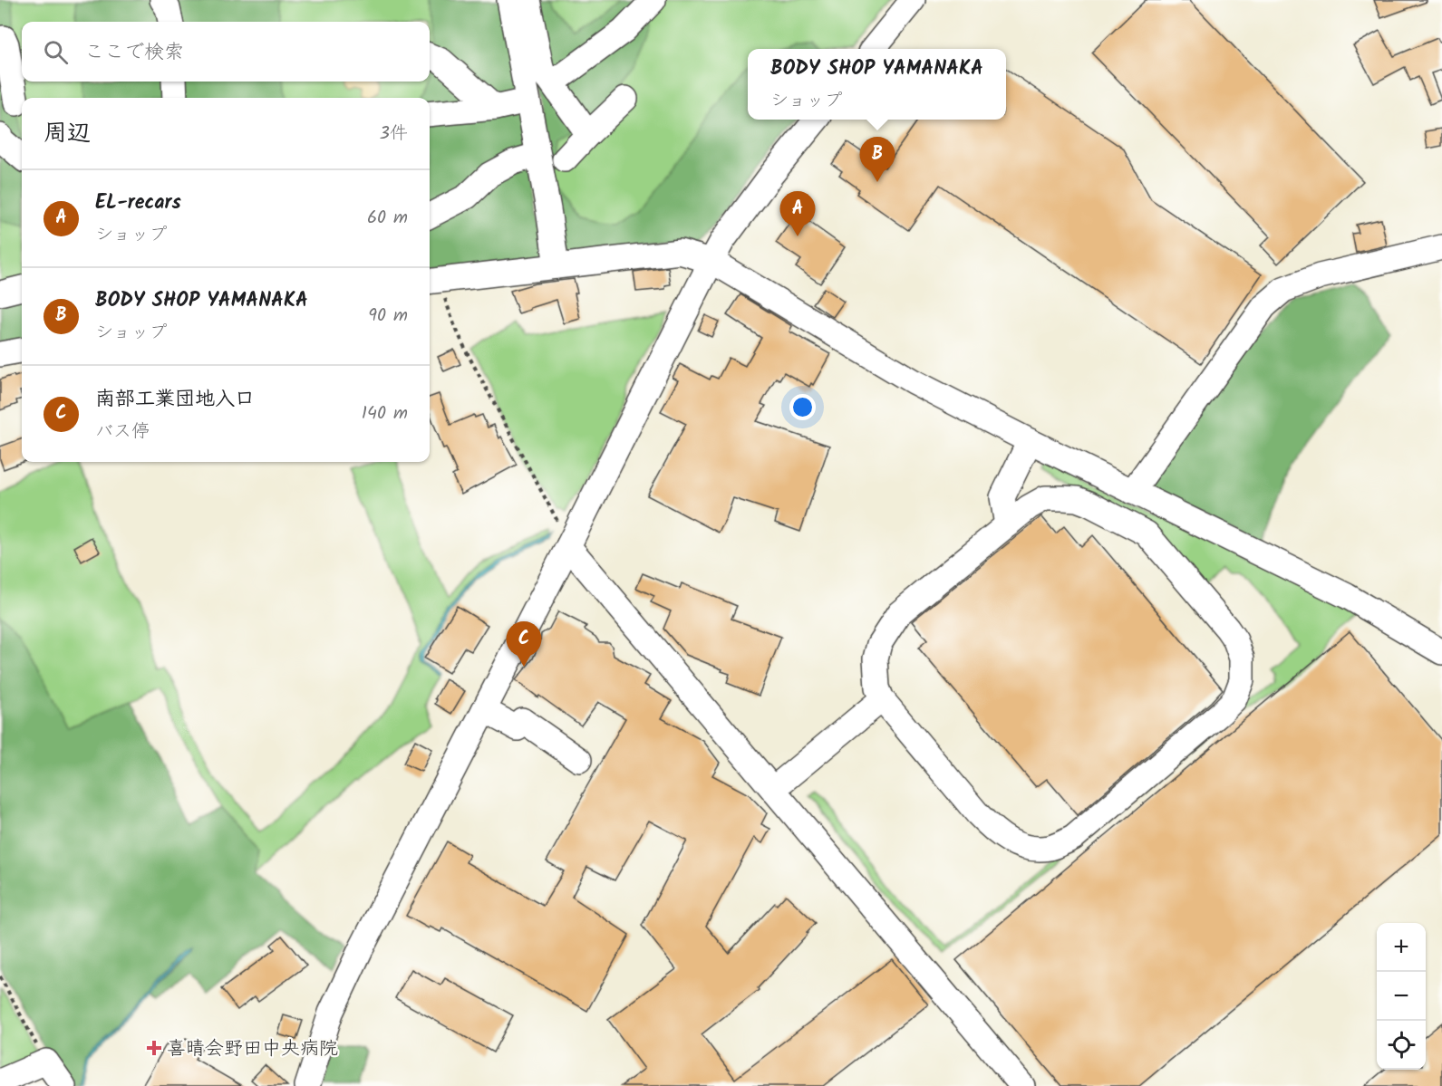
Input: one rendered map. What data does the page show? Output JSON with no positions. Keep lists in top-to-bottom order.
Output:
{
  "places": {
    "health": ["喜晴会野田中央病院"]
  },
  "page": {
    "search": "ここで検索",
    "popup": ["BODY SHOP YAMANAKA", "ショップ"],
    "heading": ["周辺", "3件"],
    "pins": ["B", "A", "C"],
    "list": [
      {
        "mark": "A",
        "name": "EL-recars",
        "note": "ショップ",
        "value": "60 m"
      },
      {
        "mark": "B",
        "name": "BODY SHOP YAMANAKA",
        "note": "ショップ",
        "value": "90 m"
      },
      {
        "mark": "C",
        "name": "南部工業団地入口",
        "note": "バス停",
        "value": "140 m"
      }
    ],
    "map_buttons": ["+", "−"]
  }
}
